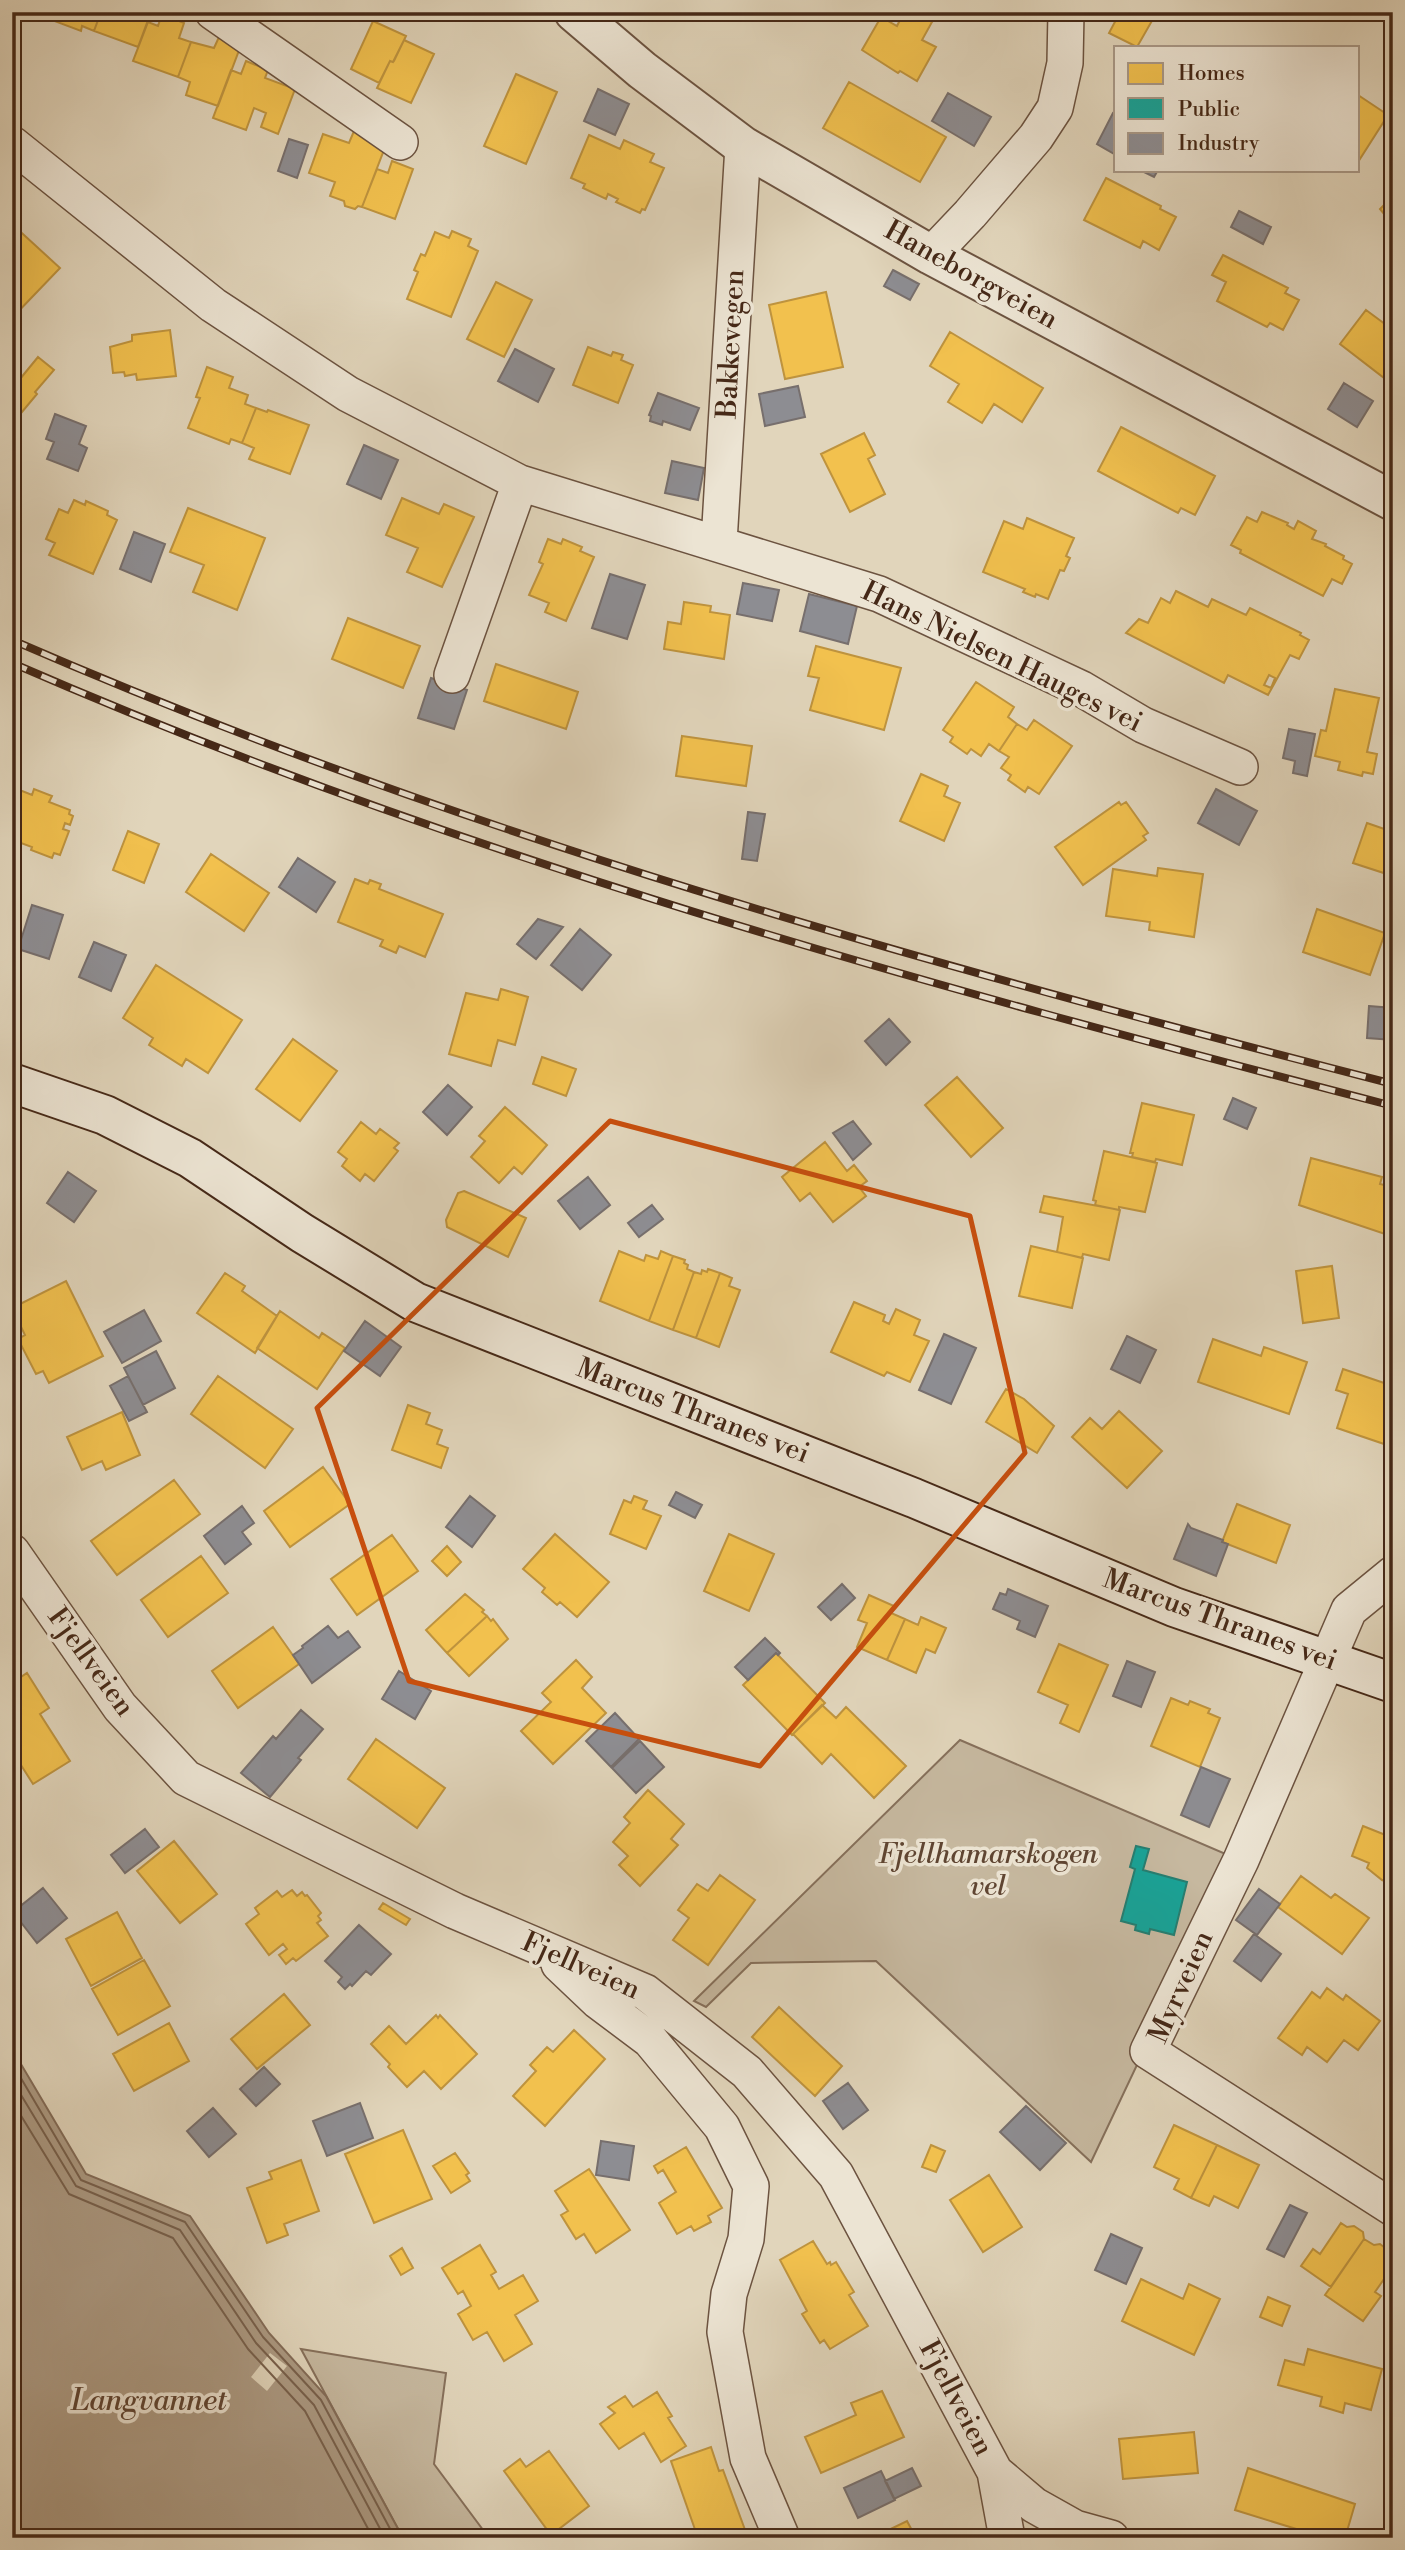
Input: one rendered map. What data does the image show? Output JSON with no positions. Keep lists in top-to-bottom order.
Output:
{
  "streets": {
    "main road": ["Haneborgveien", "Marcus Thranes vei"],
    "street": [
      "Bakkevegen",
      "Hans Nielsen Hauges vei",
      "Fjellveien",
      "Myrveien"
    ]
  },
  "crossings": [
    ["Haneborgveien", "Bakkevegen"],
    ["Bakkevegen", "Hans Nielsen Hauges vei"],
    ["Marcus Thranes vei", "Myrveien"]
  ],
  "water": ["Langvannet"],
  "parks": ["Fjellhamarskogen vel"],
  "legend": ["Homes", "Public", "Industry"]
}
